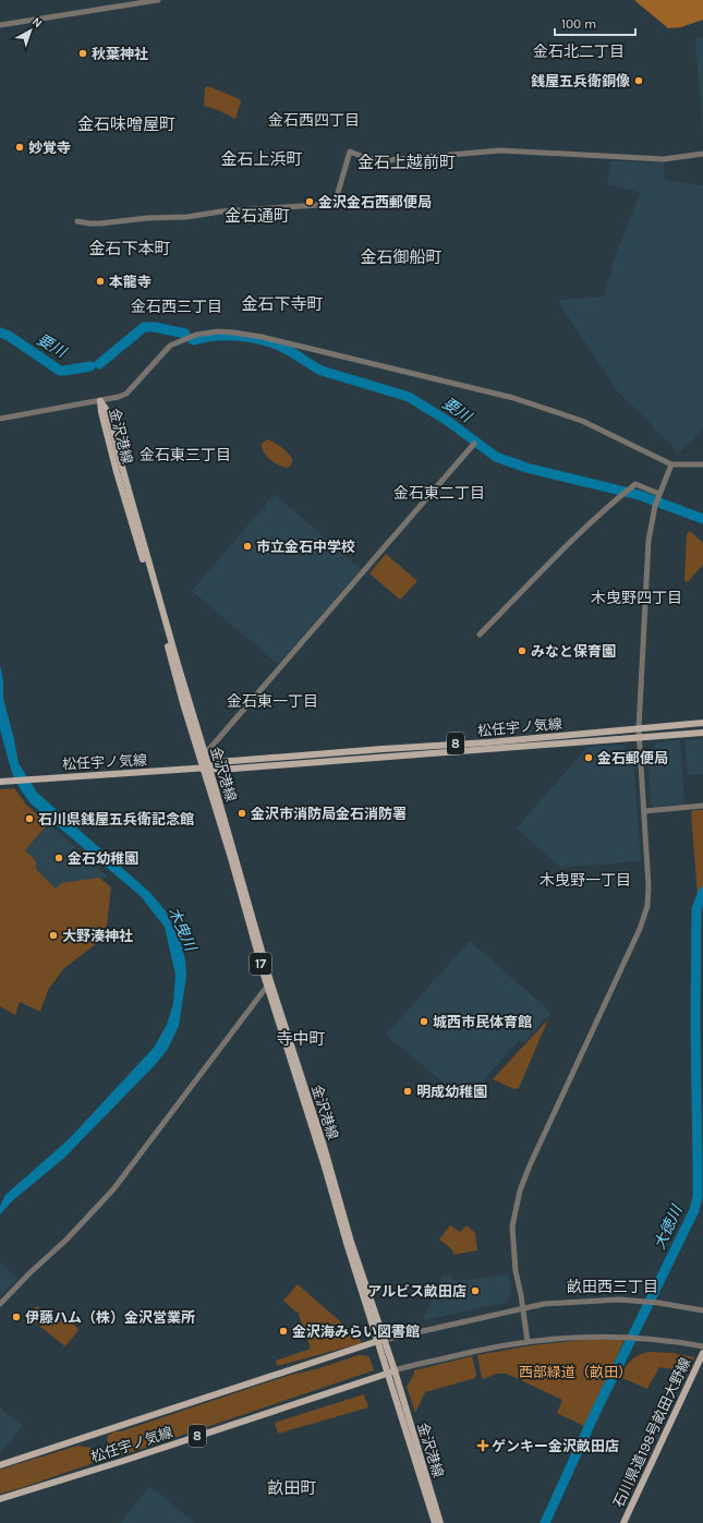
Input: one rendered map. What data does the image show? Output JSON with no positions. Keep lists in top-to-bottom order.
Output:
{
  "streets": {
    "main road": [
      "金沢港線",
      "松任宇ノ気線",
      "8",
      "17",
      "石川県道198号畝田大野線"
    ]
  },
  "crossings": [
    ["金沢港線", "松任宇ノ気線"]
  ],
  "districts": [
    "金石北二丁目",
    "金石西四丁目",
    "金石味噌屋町",
    "金石上浜町",
    "金石上越前町",
    "金石通町",
    "金石下本町",
    "金石御船町",
    "金石下寺町",
    "金石西三丁目",
    "金石東三丁目",
    "金石東二丁目",
    "木曳野四丁目",
    "金石東一丁目",
    "木曳野一丁目",
    "寺中町",
    "畝田西三丁目",
    "畝田町"
  ],
  "water": ["要川", "木曳川", "大徳川"],
  "parks": ["西部緑道（畝田）"],
  "places": {
    "other": [
      "秋葉神社",
      "銭屋五兵衛銅像",
      "妙覚寺",
      "金沢金石西郵便局",
      "本龍寺",
      "市立金石中学校",
      "みなと保育園",
      "金石郵便局",
      "金沢市消防局金石消防署",
      "石川県銭屋五兵衛記念館",
      "金石幼稚園",
      "大野湊神社",
      "城西市民体育館",
      "明成幼稚園",
      "アルビス畝田店",
      "伊藤ハム（株）金沢営業所",
      "金沢海みらい図書館"
    ],
    "health": ["ゲンキー金沢畝田店"]
  },
  "scale_bar": "100 m",
  "north": "top right"
}
